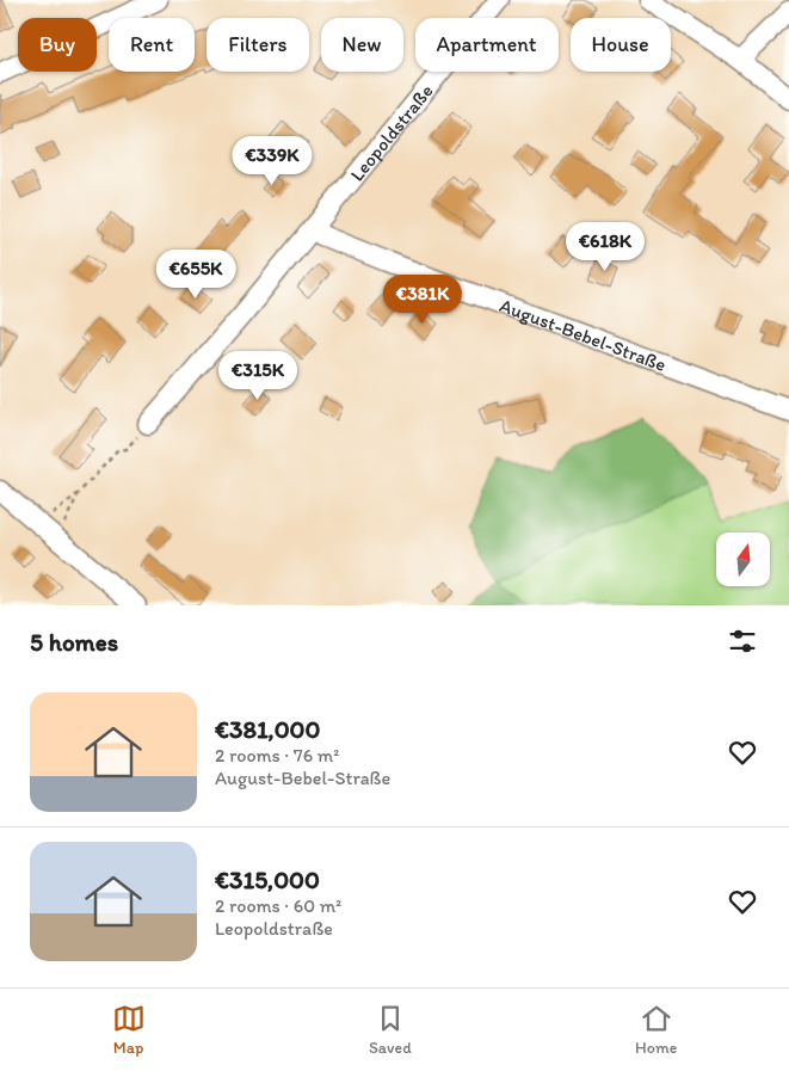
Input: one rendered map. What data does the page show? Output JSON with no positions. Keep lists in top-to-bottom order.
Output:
{
  "streets": {
    "street": ["Leopoldstraße", "August-Bebel-Straße"]
  },
  "crossings": [
    ["Leopoldstraße", "August-Bebel-Straße"]
  ],
  "north": "top",
  "page": {
    "chip": [
      "Buy",
      "Rent",
      "Filters",
      "New",
      "Apartment",
      "House"
    ],
    "price": [
      "€339K",
      "€618K",
      "€655K",
      "€381K",
      "€315K"
    ],
    "heading": "5 homes",
    "list": [
      {
        "name": "€381,000",
        "note": "2 rooms · 76 m² · August-Bebel-Straße"
      },
      {
        "name": "€315,000",
        "note": "2 rooms · 60 m² · Leopoldstraße"
      }
    ],
    "tabs": ["Map", "Saved", "Home"]
  }
}
